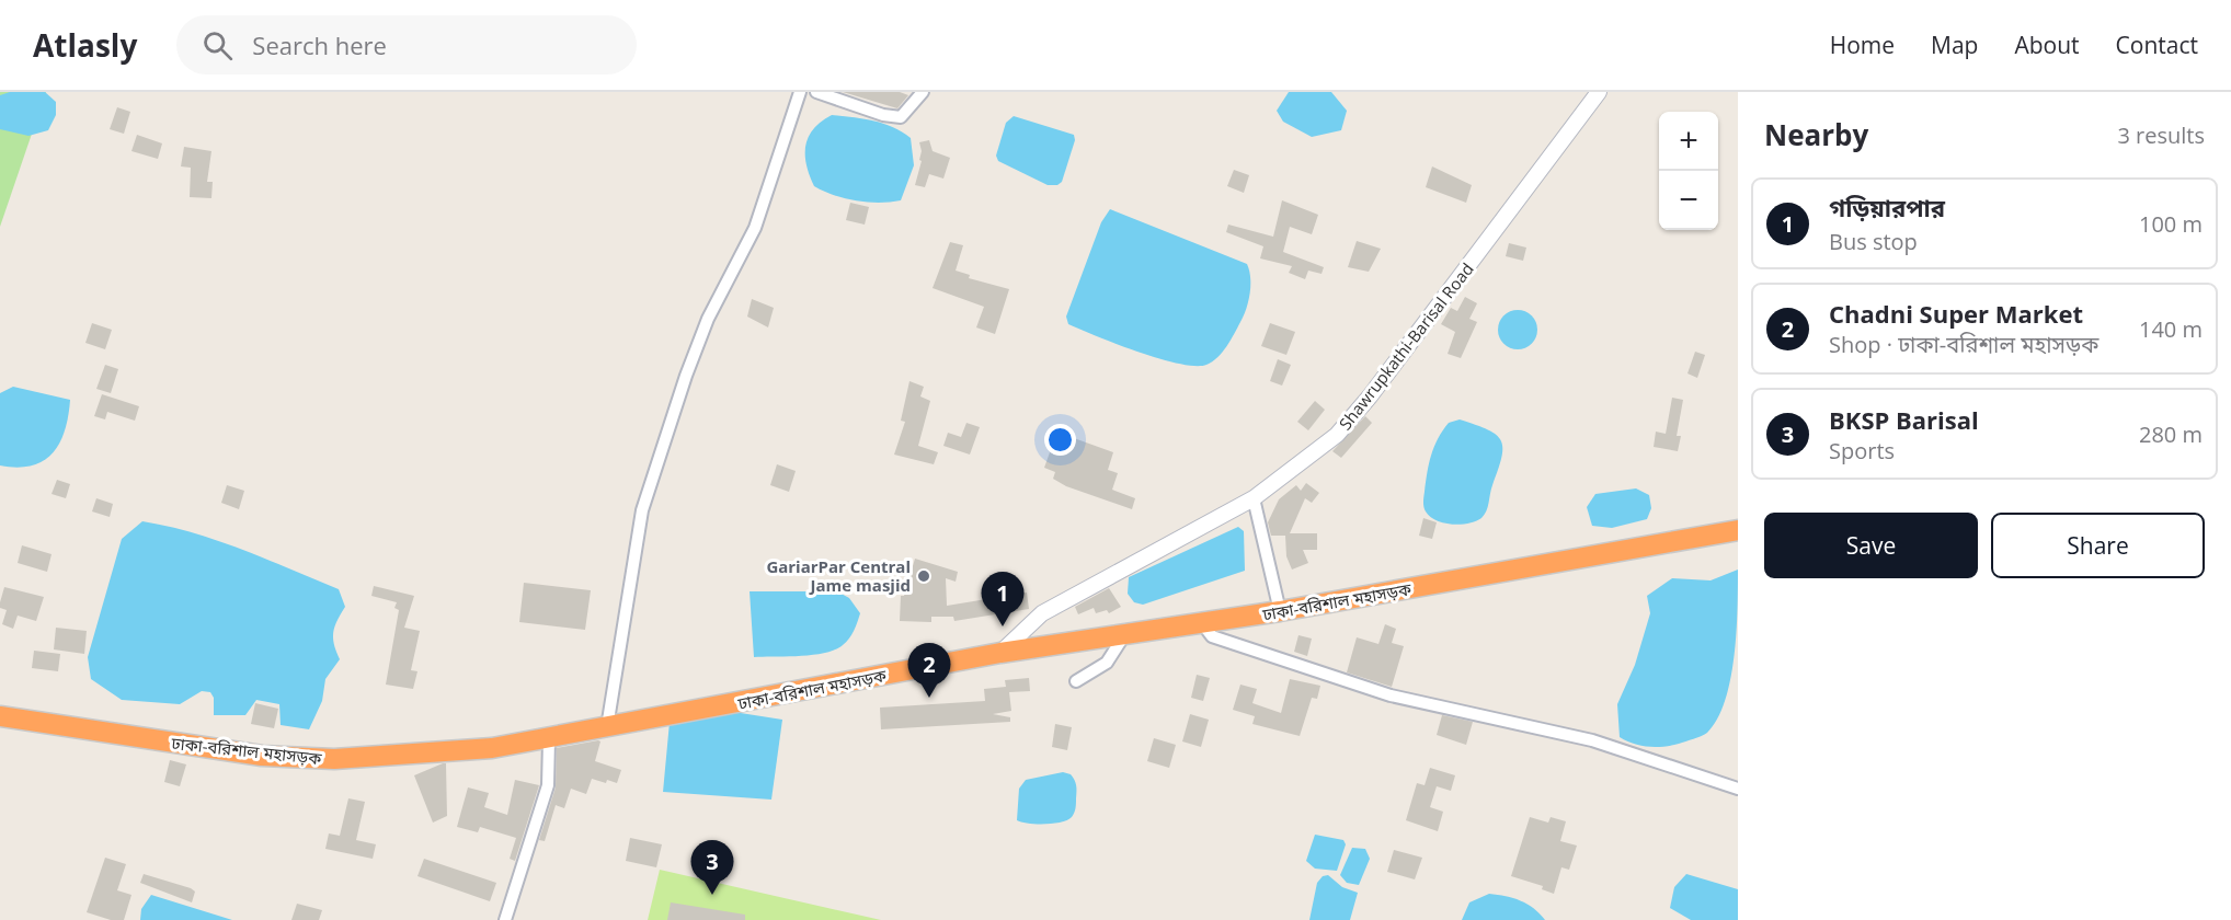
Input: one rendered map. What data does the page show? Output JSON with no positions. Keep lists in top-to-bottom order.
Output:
{
  "streets": {
    "highway": ["ঢাকা-বরিশাল মহাসড়ক"],
    "main road": ["Shawrupkathi-Barisal Road"]
  },
  "crossings": [
    ["Shawrupkathi-Barisal Road", "ঢাকা-বরিশাল মহাসড়ক"]
  ],
  "places": ["GariarPar Central Jame masjid"],
  "page": {
    "header": "Atlasly",
    "search": "Search here",
    "nav": [
      "Home",
      "Map",
      "About",
      "Contact"
    ],
    "heading": ["Nearby", "3 results"],
    "map_buttons": ["+", "−"],
    "list": [
      {
        "mark": "1",
        "name": "গড়িয়ারপার",
        "note": "Bus stop",
        "value": "100 m"
      },
      {
        "mark": "2",
        "name": "Chadni Super Market",
        "note": "Shop · ঢাকা-বরিশাল মহাসড়ক",
        "value": "140 m"
      },
      {
        "mark": "3",
        "name": "BKSP Barisal",
        "note": "Sports",
        "value": "280 m"
      }
    ],
    "buttons": ["Save", "Share"],
    "pins": ["1", "2", "3"]
  }
}
